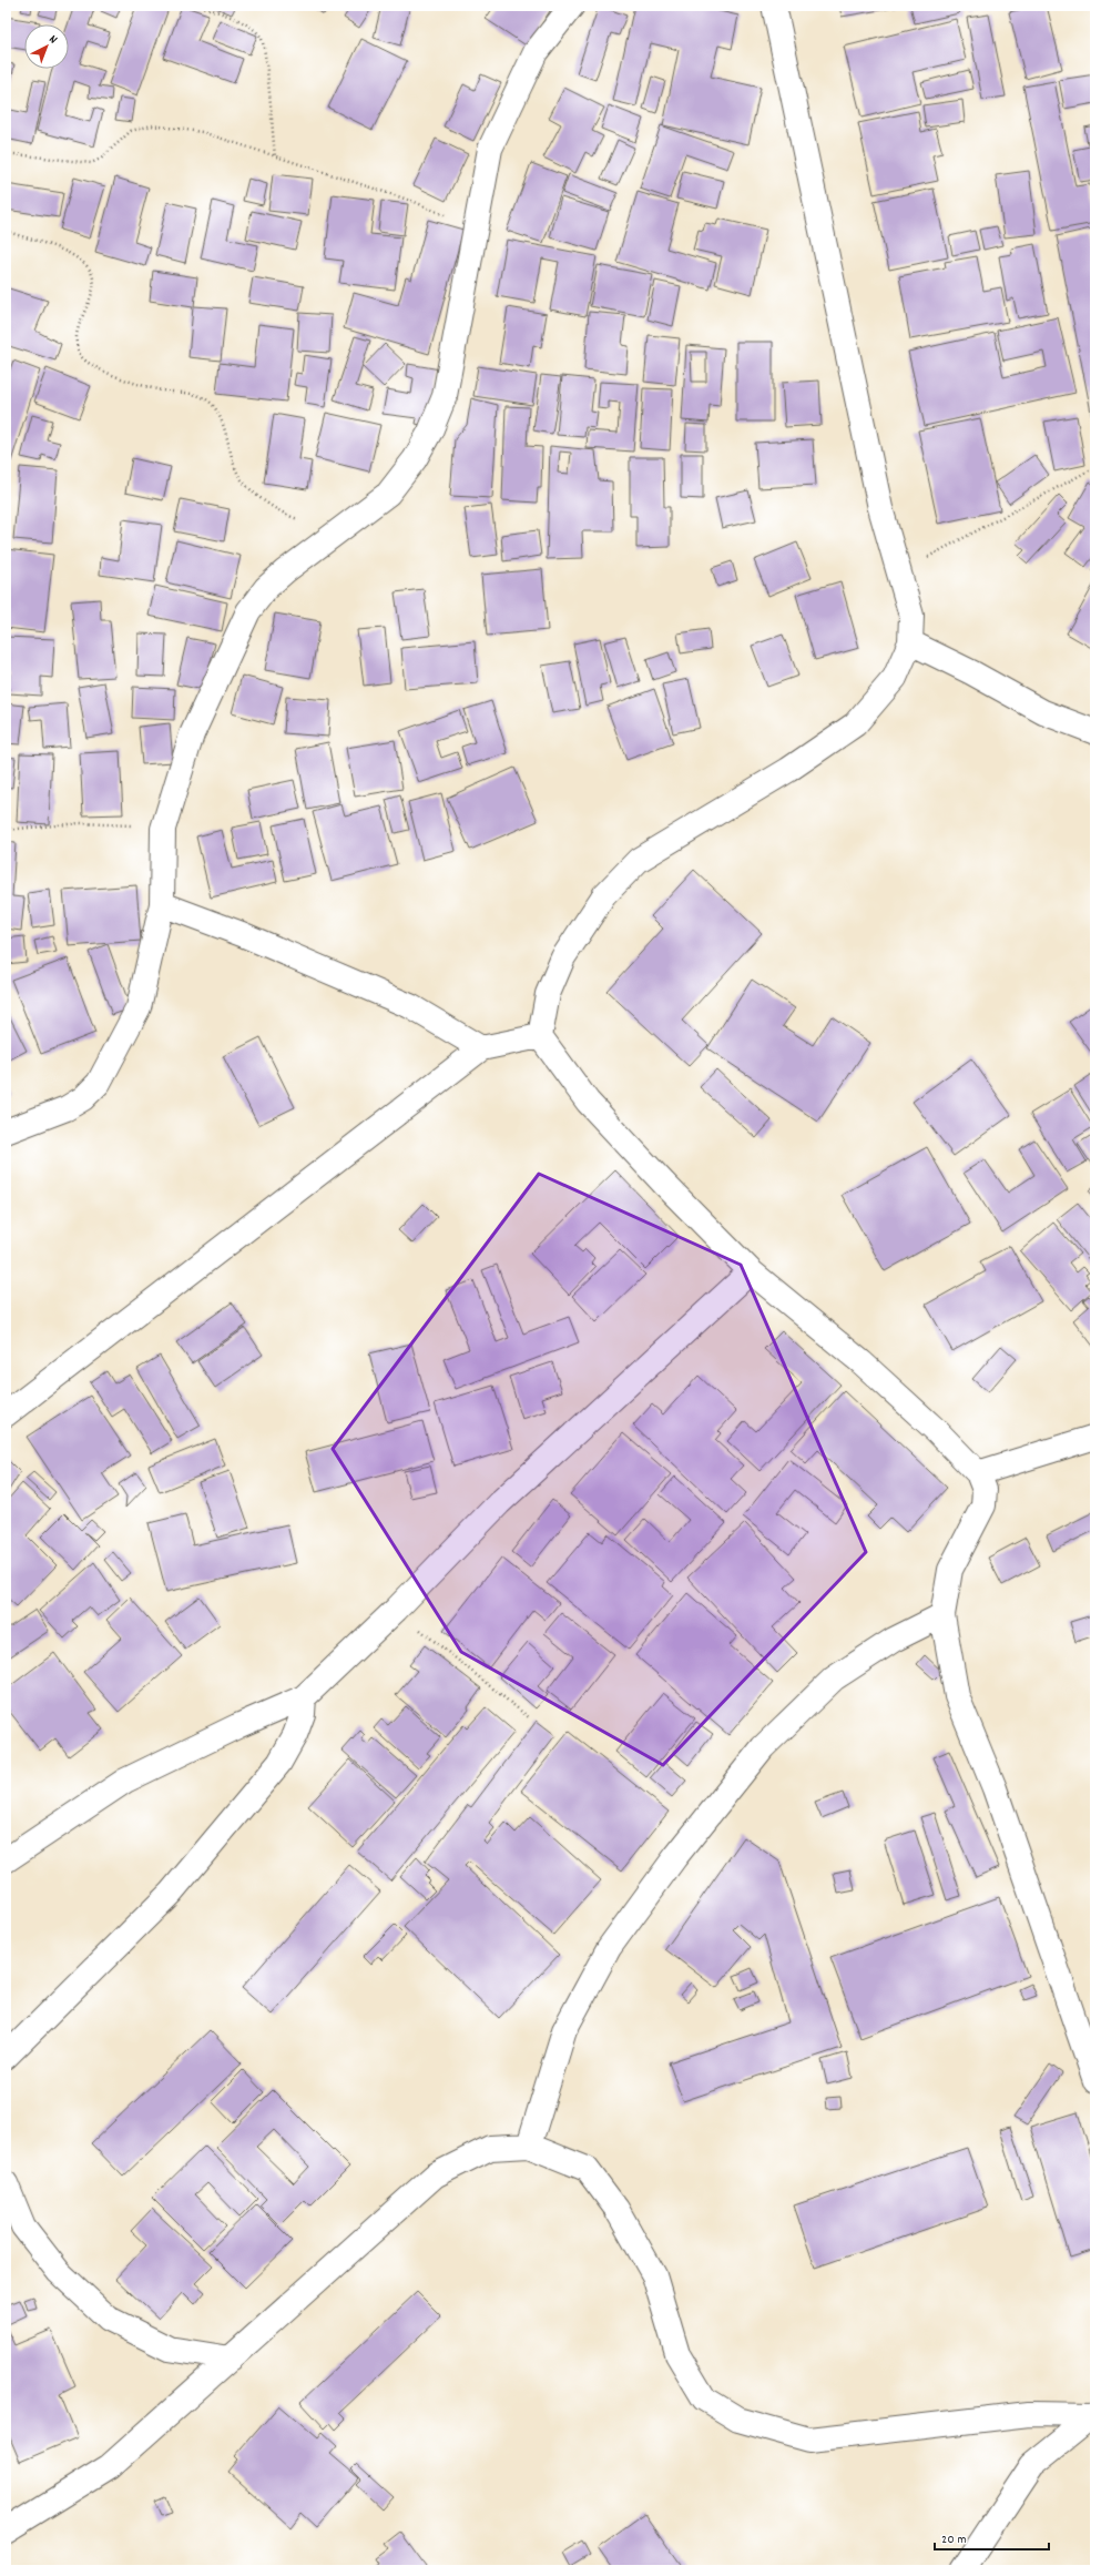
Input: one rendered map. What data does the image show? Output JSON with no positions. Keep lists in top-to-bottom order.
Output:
{
  "scale_bar": "20 m",
  "north": "top right"
}
